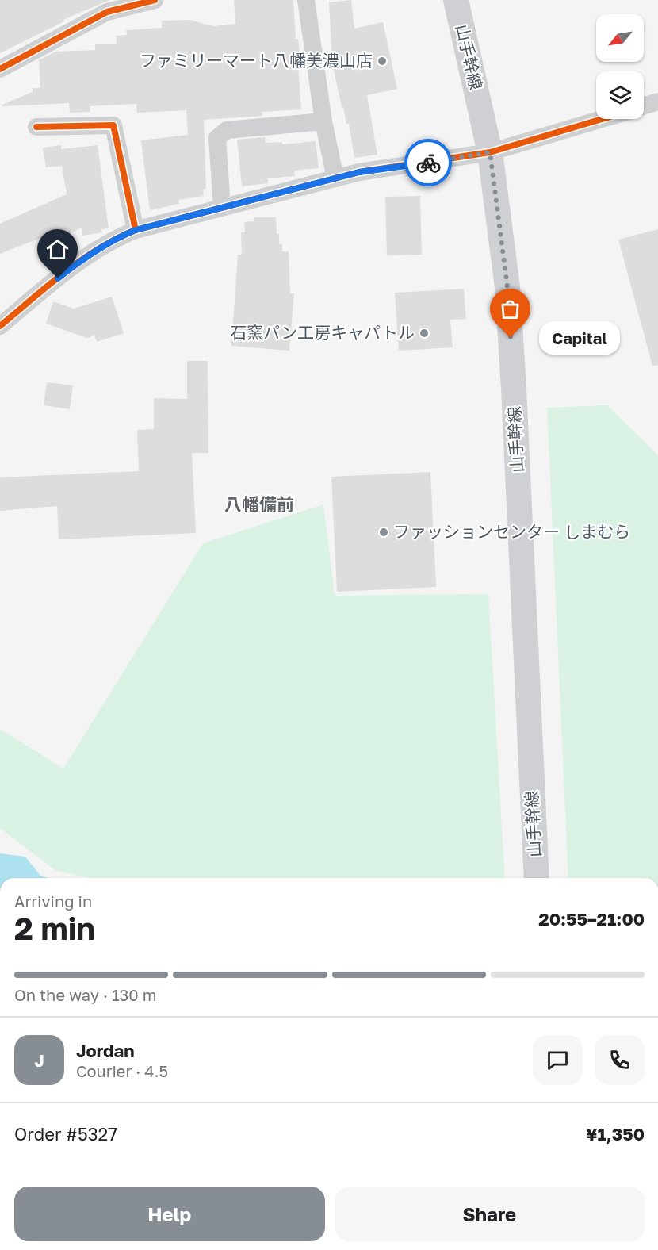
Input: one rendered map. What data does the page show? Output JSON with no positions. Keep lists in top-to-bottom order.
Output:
{
  "streets": {
    "main road": ["山手幹線"]
  },
  "districts": ["八幡備前"],
  "places": [
    "ファミリーマート八幡美濃山店",
    "石窯パン工房キャパトル",
    "Capital",
    "ファッションセンター しまむら"
  ],
  "north": "bottom left",
  "page": {
    "bubble": "Capital",
    "heading": ["2 min", "Arriving in", "20:55–21:00"],
    "panel": [
      "Jordan",
      "Courier · 4.5",
      "Order #5327",
      "¥1,350"
    ],
    "bar": "On the way · 130 m",
    "round": "J",
    "buttons": ["Help", "Share"]
  }
}
